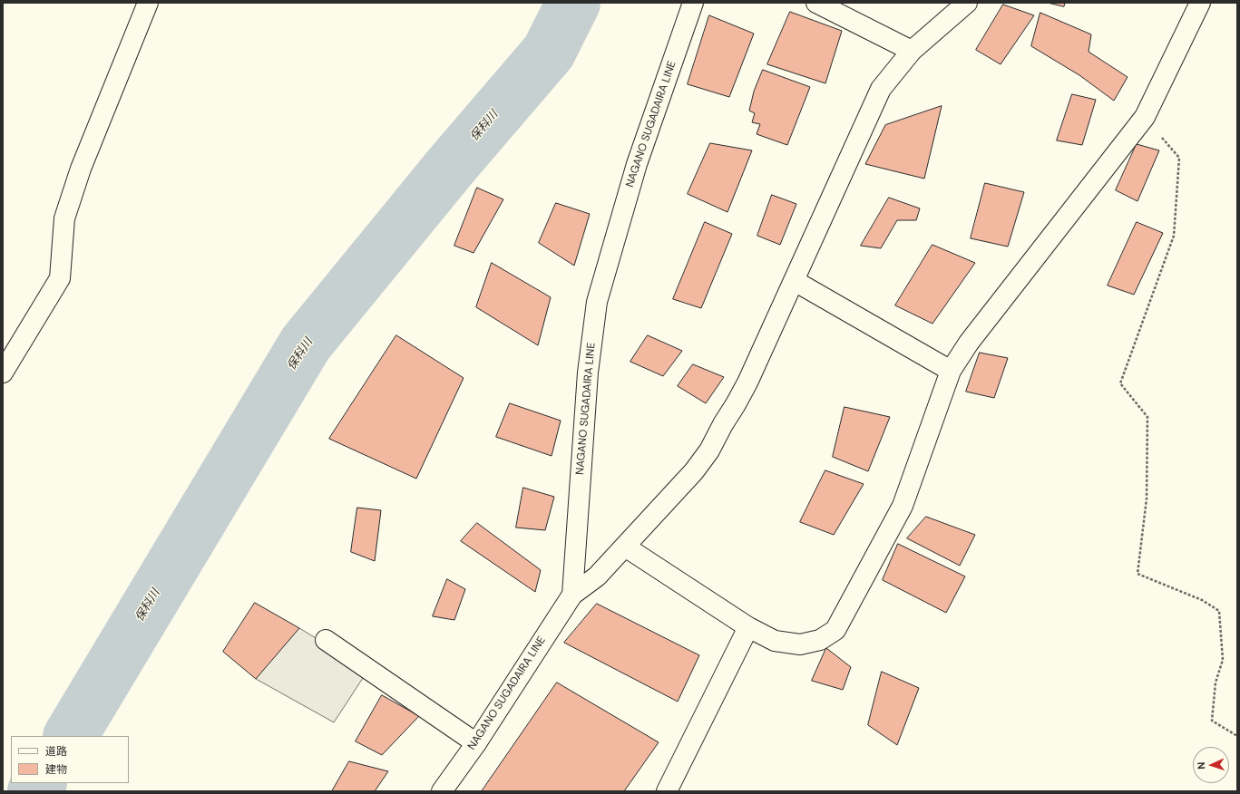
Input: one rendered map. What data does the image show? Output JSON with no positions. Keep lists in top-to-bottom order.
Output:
{
  "streets": {
    "street": ["NAGANO SUGADAIRA LINE"]
  },
  "water": ["保科川"],
  "legend": ["道路", "建物"],
  "north": "left"
}
